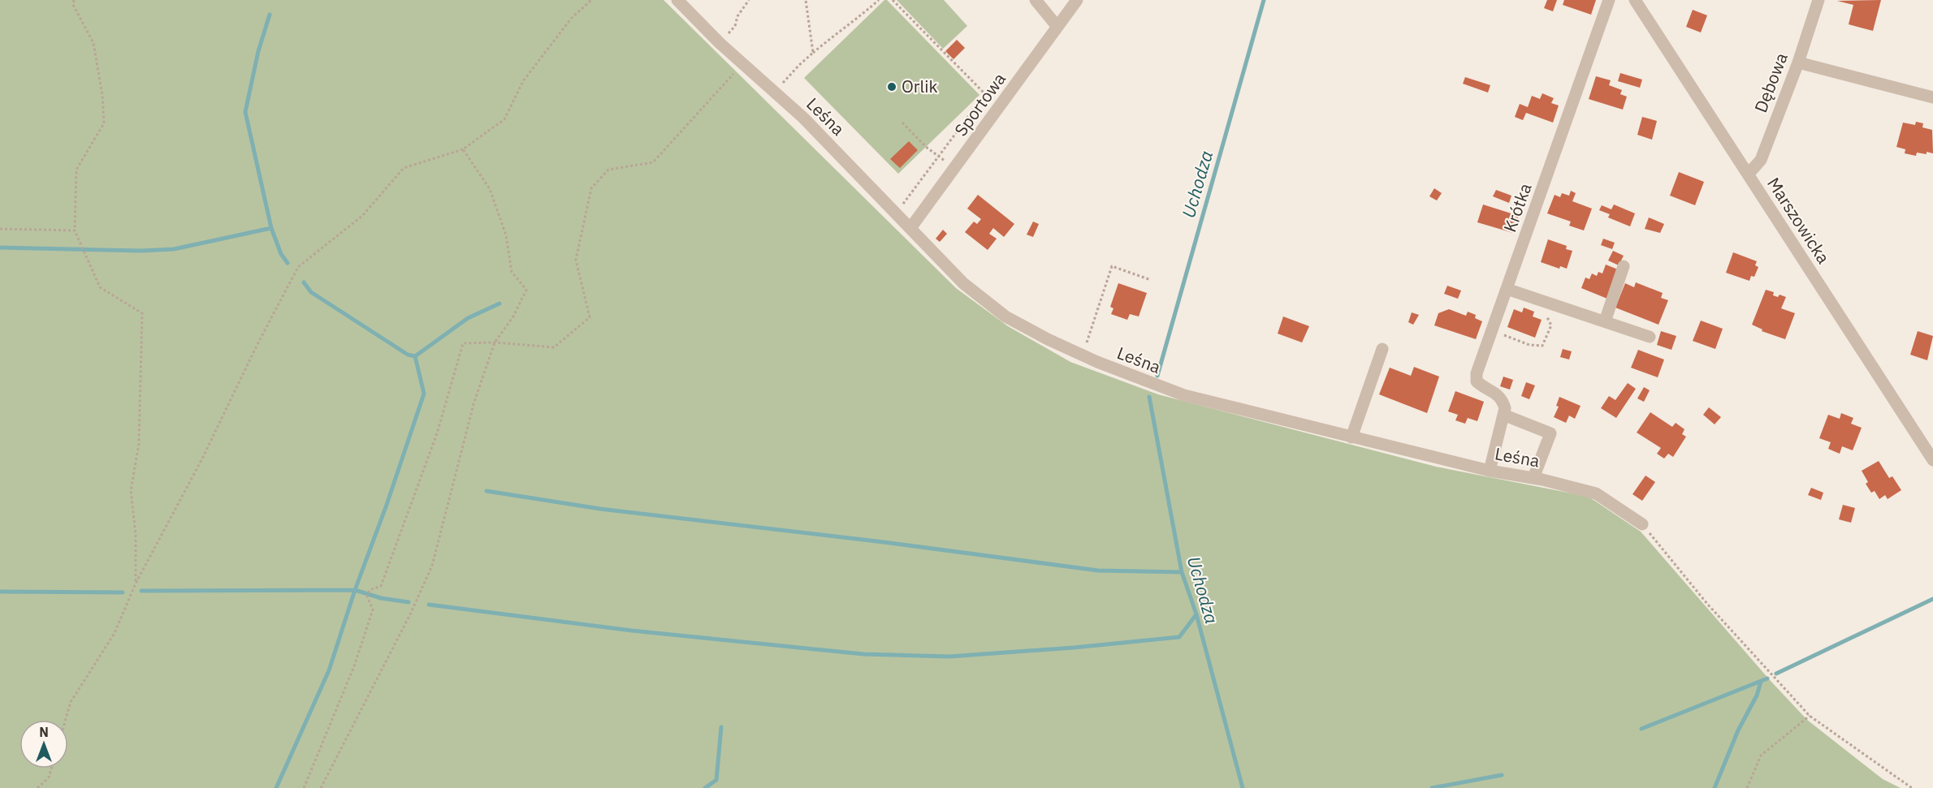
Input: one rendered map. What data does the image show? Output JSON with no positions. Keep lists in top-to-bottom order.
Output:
{
  "streets": {
    "street": [
      "Dębowa",
      "Sportowa",
      "Leśna",
      "Krótka",
      "Marszowicka"
    ]
  },
  "crossings": [
    ["Dębowa", "Marszowicka"],
    ["Sportowa", "Leśna"]
  ],
  "water": ["Uchodza"],
  "places": ["Orlik"],
  "north": "top"
}
